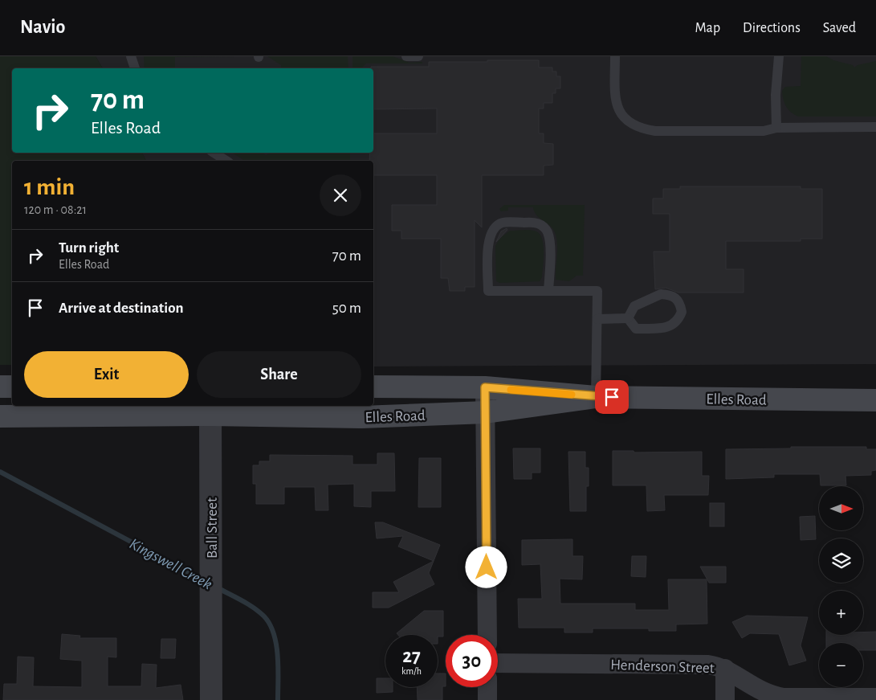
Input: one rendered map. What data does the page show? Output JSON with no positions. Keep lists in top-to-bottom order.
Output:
{
  "streets": {
    "main road": ["Elles Road"],
    "street": ["Ball Street", "Henderson Street"]
  },
  "crossings": [
    ["Elles Road", "Ball Street"]
  ],
  "water": ["Kingswell Creek"],
  "north": "right",
  "page": {
    "header": "Navio",
    "nav": ["Map", "Directions", "Saved"],
    "turn": ["70 m", "Elles Road"],
    "heading": ["1 min", "120 m · 08:21"],
    "list": [
      {
        "name": "Turn right",
        "note": "Elles Road",
        "value": "70 m"
      },
      {
        "name": "Arrive at destination",
        "value": "50 m"
      }
    ],
    "buttons": ["Exit", "Share"],
    "map_buttons": ["+", "−"],
    "speed": "27 km/h",
    "limit": "30"
  }
}
